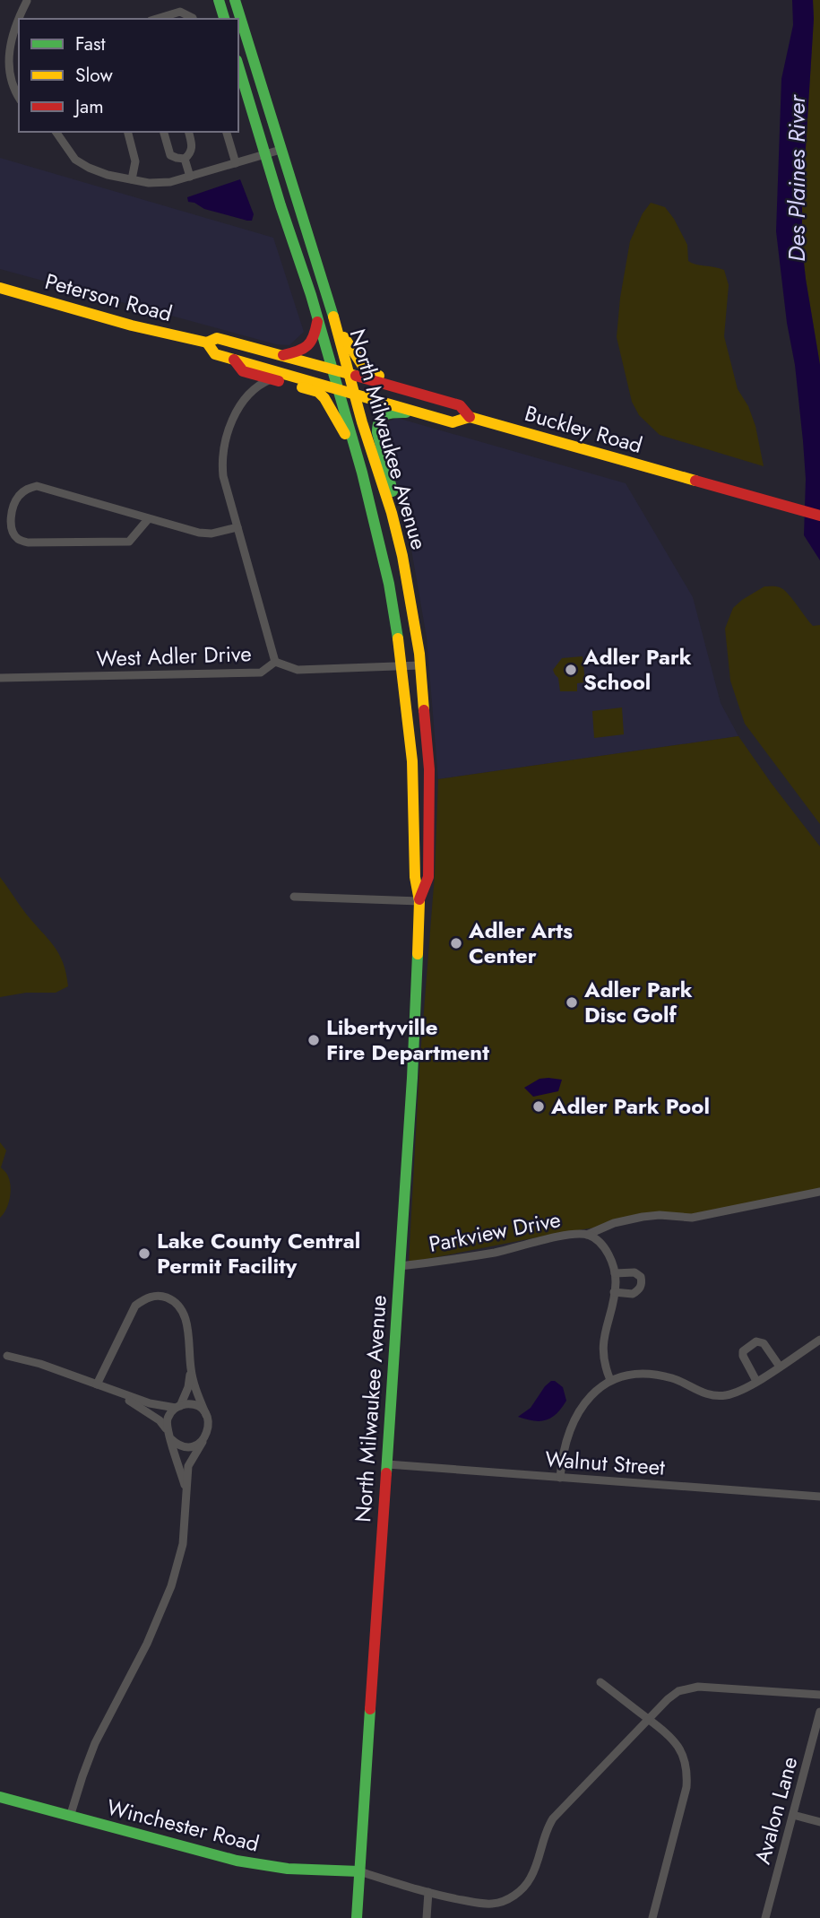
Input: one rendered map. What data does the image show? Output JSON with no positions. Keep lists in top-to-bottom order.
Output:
{
  "streets": {
    "main road": [
      "Peterson Road",
      "Buckley Road",
      "North Milwaukee Avenue",
      "Winchester Road"
    ],
    "street": [
      "West Adler Drive",
      "Parkview Drive",
      "Walnut Street",
      "Avalon Lane"
    ]
  },
  "crossings": [
    ["Peterson Road", "Buckley Road"],
    ["Peterson Road", "North Milwaukee Avenue"],
    ["Buckley Road", "North Milwaukee Avenue"],
    ["North Milwaukee Avenue", "West Adler Drive"],
    ["North Milwaukee Avenue", "Parkview Drive"],
    ["North Milwaukee Avenue", "Walnut Street"],
    ["North Milwaukee Avenue", "Winchester Road"]
  ],
  "water": ["Des Plaines River"],
  "places": [
    "Adler Park School",
    "Adler Arts Center",
    "Adler Park Disc Golf",
    "Libertyville Fire Department",
    "Adler Park Pool",
    "Lake County Central Permit Facility"
  ],
  "legend": ["Fast", "Slow", "Jam"]
}
